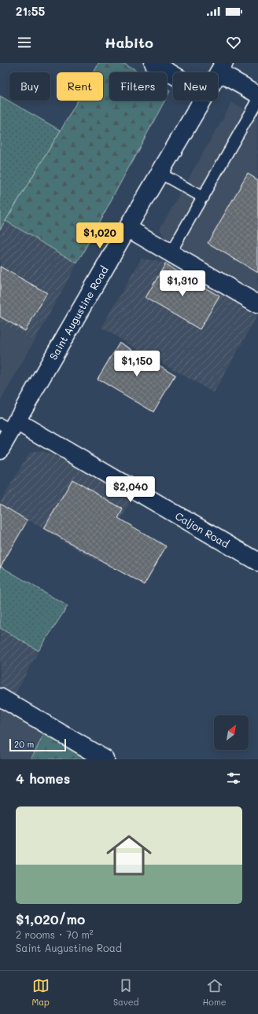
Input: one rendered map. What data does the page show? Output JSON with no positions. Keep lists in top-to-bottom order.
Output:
{
  "streets": {
    "street": ["Saint Augustine Road", "Caljon Road"]
  },
  "crossings": [
    ["Saint Augustine Road", "Caljon Road"]
  ],
  "scale_bar": "20 m",
  "north": "top right",
  "page": {
    "status": "21:55",
    "header": "Habito",
    "chip": [
      "Buy",
      "Rent",
      "Filters",
      "New"
    ],
    "price": [
      "$1,020",
      "$1,310",
      "$1,150",
      "$2,040"
    ],
    "scale": "20 m",
    "heading": "4 homes",
    "list": [
      {
        "name": "$1,020/mo",
        "note": "2 rooms · 70 m² · Saint Augustine Road"
      }
    ],
    "tabs": ["Map", "Saved", "Home"]
  }
}
